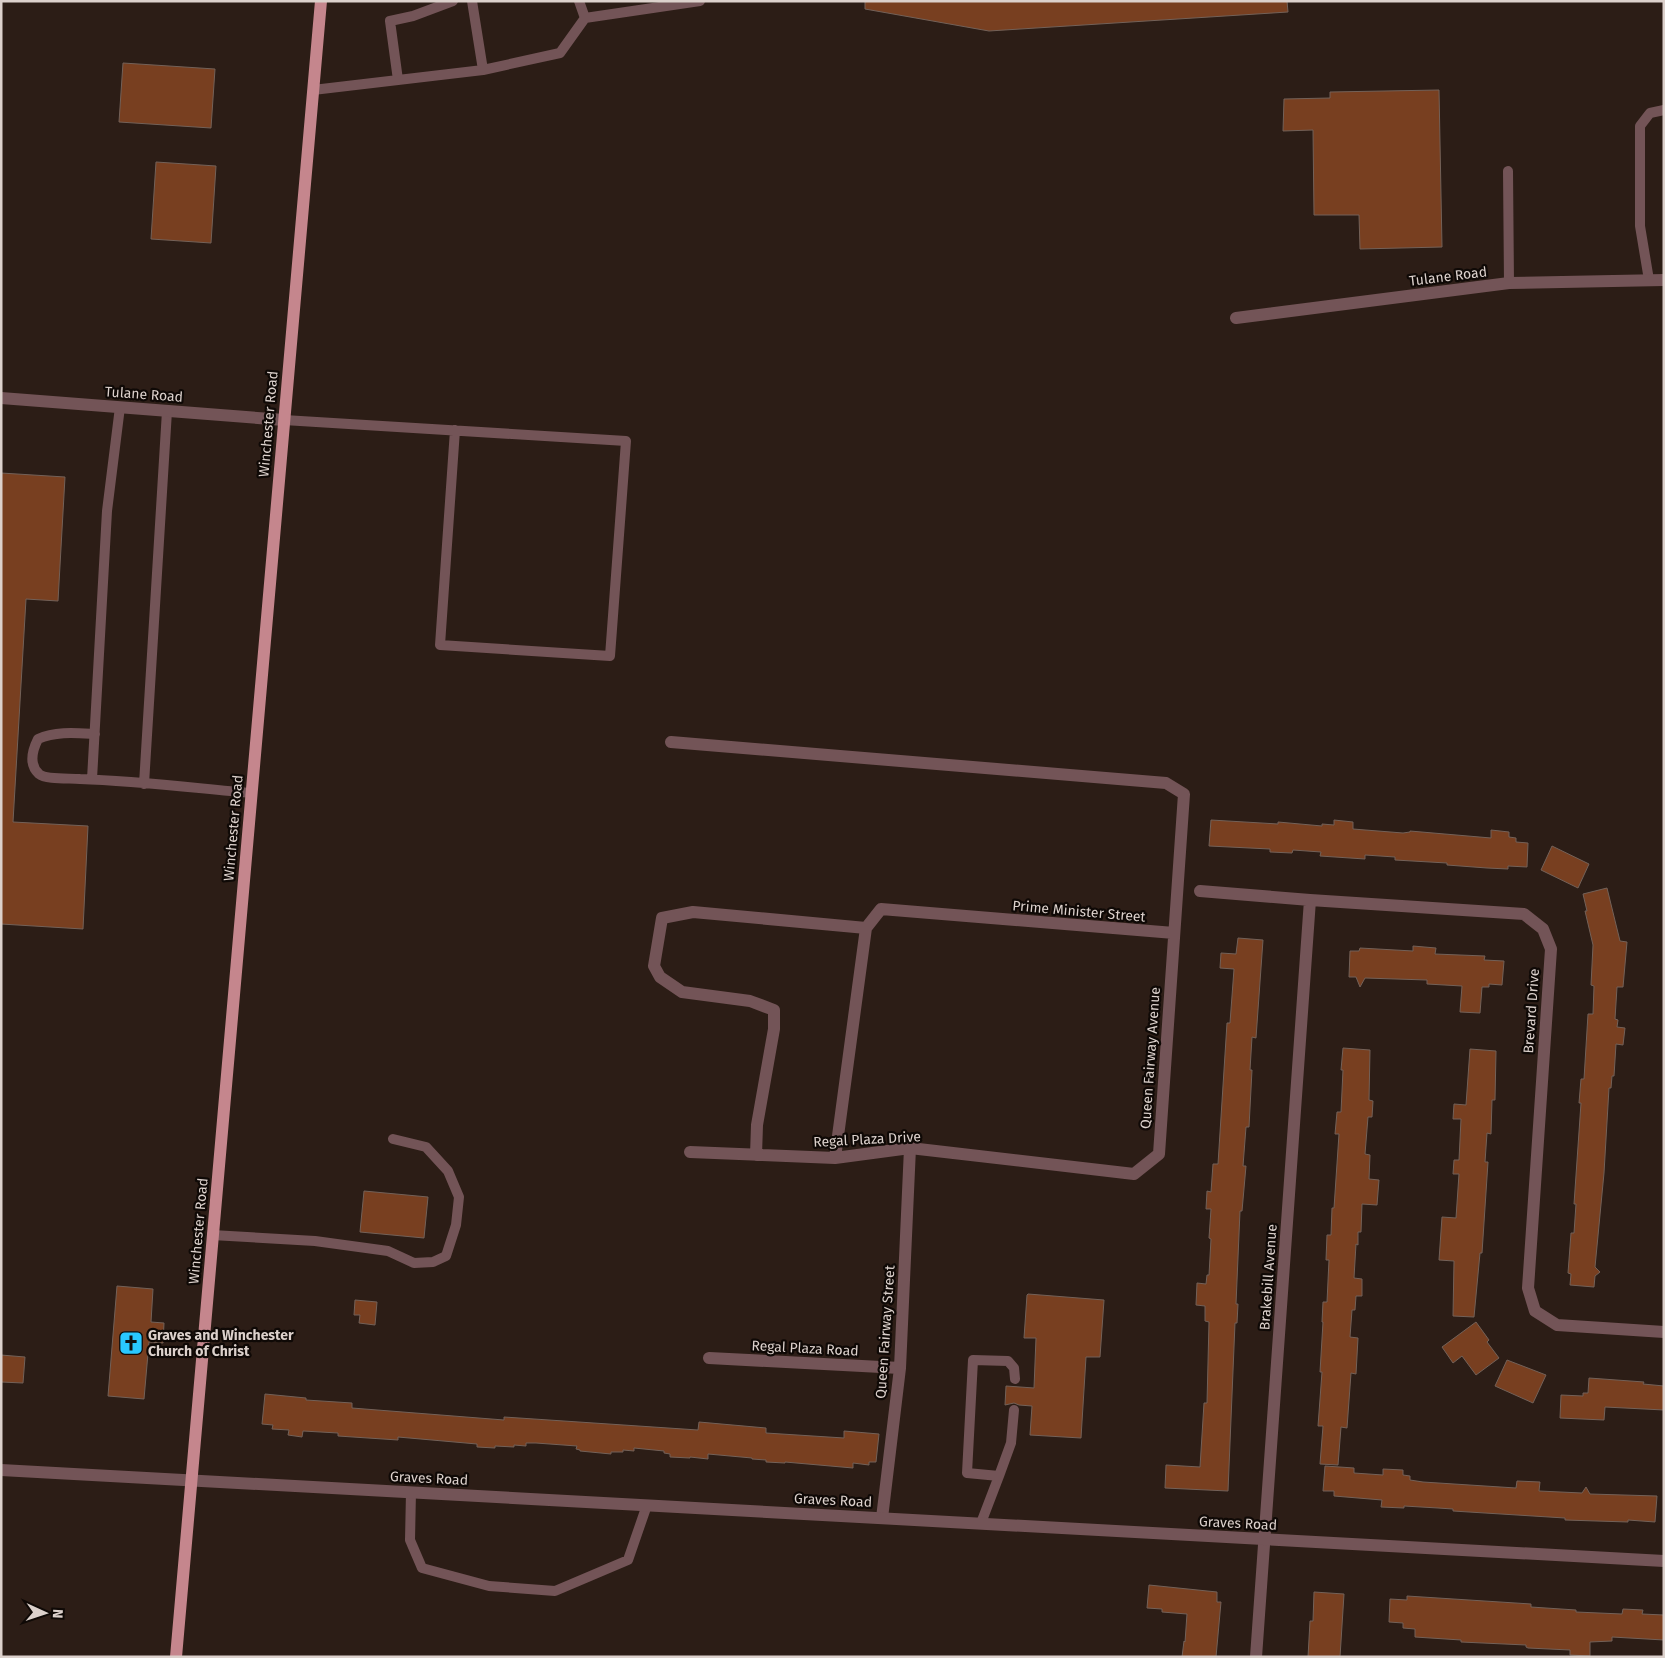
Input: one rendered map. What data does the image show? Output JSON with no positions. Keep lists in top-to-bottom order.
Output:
{
  "streets": {
    "main road": ["Winchester Road"],
    "street": [
      "Tulane Road",
      "Prime Minister Street",
      "Brevard Drive",
      "Queen Fairway Avenue",
      "Regal Plaza Drive",
      "Brakebill Avenue",
      "Queen Fairway Street",
      "Regal Plaza Road",
      "Graves Road"
    ]
  },
  "crossings": [
    ["Tulane Road", "Winchester Road"],
    ["Winchester Road", "Graves Road"],
    ["Prime Minister Street", "Queen Fairway Avenue"],
    ["Brevard Drive", "Brakebill Avenue"],
    ["Queen Fairway Avenue", "Regal Plaza Drive"],
    ["Regal Plaza Drive", "Queen Fairway Street"],
    ["Brakebill Avenue", "Graves Road"],
    ["Queen Fairway Street", "Regal Plaza Road"],
    ["Queen Fairway Street", "Graves Road"]
  ],
  "places": {
    "church": ["Graves and Winchester Church of Christ"]
  },
  "north": "right"
}
